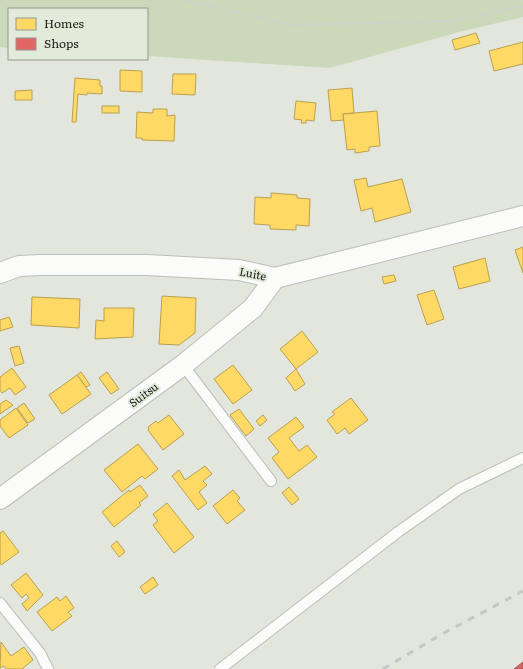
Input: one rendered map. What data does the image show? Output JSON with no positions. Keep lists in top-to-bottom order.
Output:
{
  "streets": {
    "street": ["Luite", "Suitsu"]
  },
  "crossings": [
    ["Luite", "Suitsu"]
  ],
  "legend": ["Homes", "Shops"]
}
